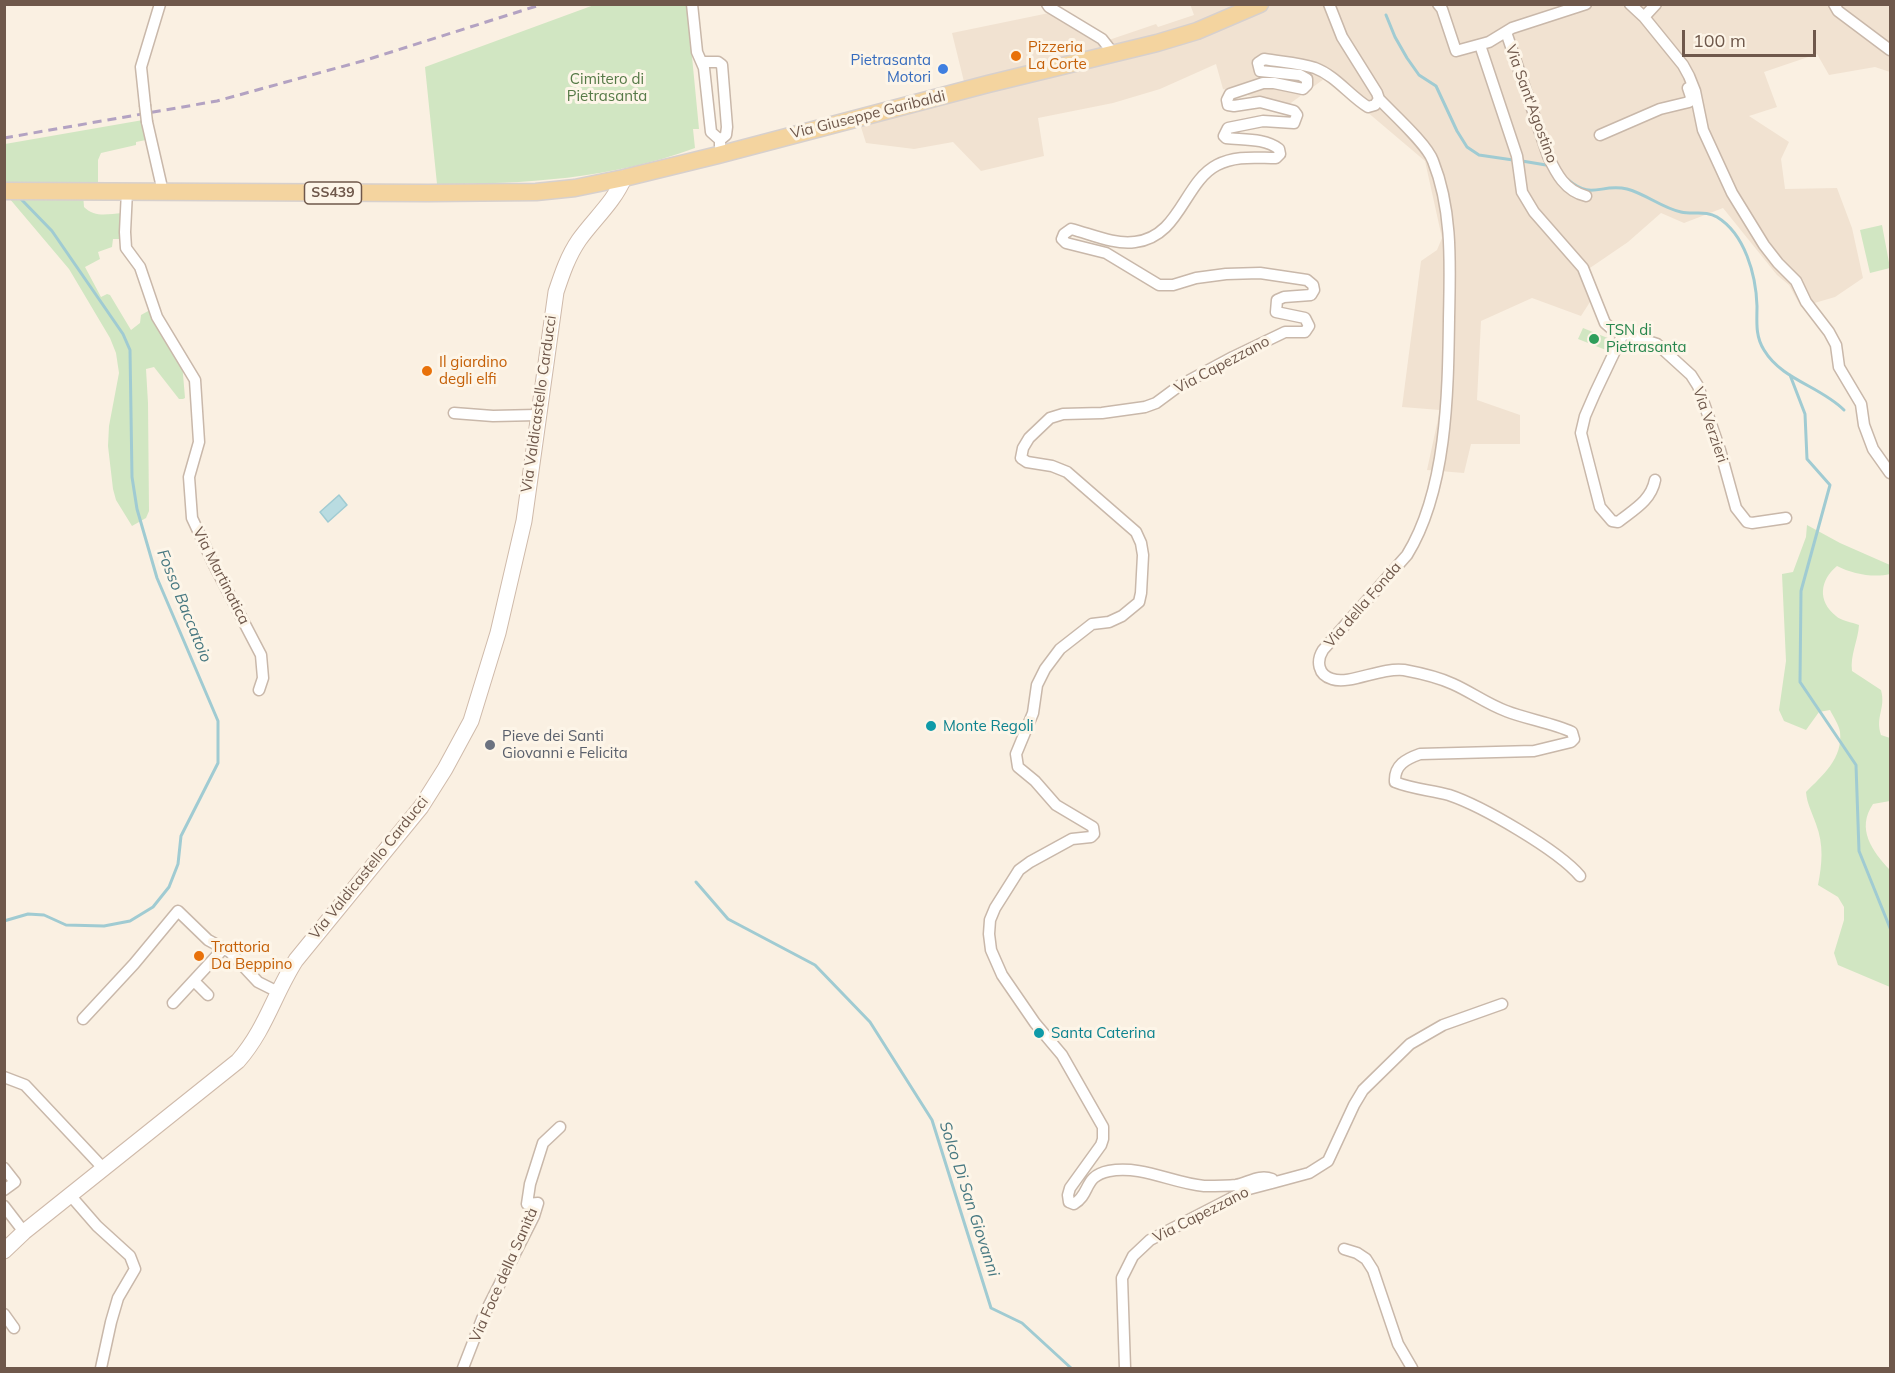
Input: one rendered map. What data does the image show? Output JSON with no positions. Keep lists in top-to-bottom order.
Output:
{
  "streets": {
    "main road": ["Via Giuseppe Garibaldi", "SS439"],
    "street": [
      "Via Sant'Agostino",
      "Via Capezzano",
      "Via Valdicastello Carducci",
      "Via Verzieri",
      "Via Martinatica",
      "Via della Fonda",
      "Via Foce della Sanità"
    ]
  },
  "crossings": [
    ["Via Sant'Agostino", "Via Verzieri"],
    ["Via Giuseppe Garibaldi", "SS439"],
    ["Via Giuseppe Garibaldi", "Via Valdicastello Carducci"],
    ["SS439", "Via Valdicastello Carducci"],
    ["SS439", "Via Martinatica"],
    ["Via Capezzano", "Via della Fonda"]
  ],
  "water": ["Fosso Baccatoio", "Solco Di San Giovanni"],
  "parks": ["Cimitero di Pietrasanta"],
  "places": [
    "Pizzeria La Corte",
    "Pietrasanta Motori",
    "TSN di Pietrasanta",
    "Il giardino degli elfi",
    "Monte Regoli",
    "Pieve dei Santi Giovanni e Felicita",
    "Trattoria Da Beppino",
    "Santa Caterina"
  ],
  "scale_bar": "100 m"
}
